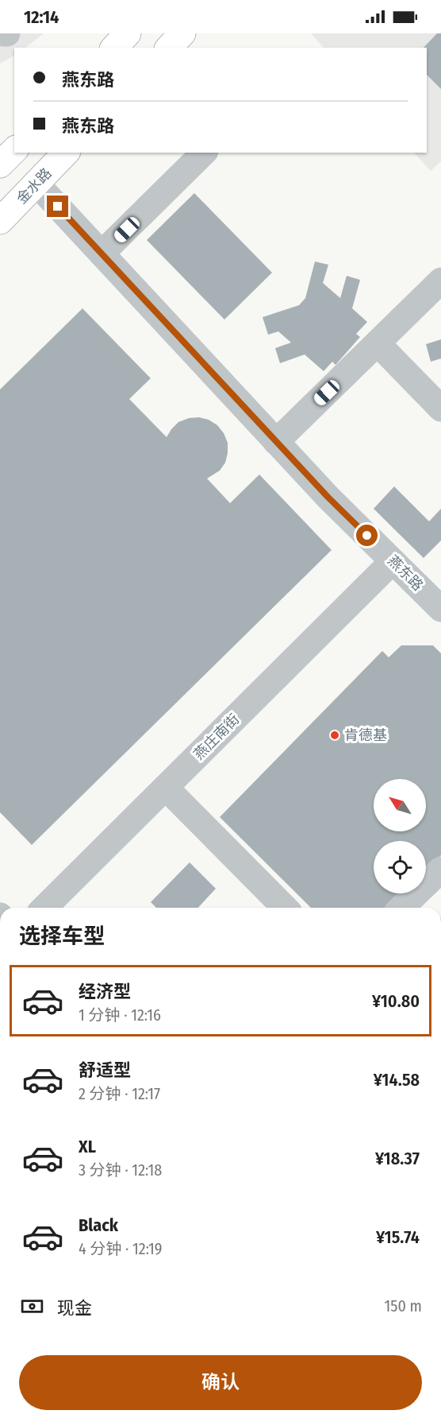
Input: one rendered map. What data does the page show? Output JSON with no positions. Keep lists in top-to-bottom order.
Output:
{
  "streets": {
    "main road": ["金水路"],
    "street": ["燕东路", "燕庄南街"]
  },
  "crossings": [
    ["金水路", "燕东路"],
    ["燕东路", "燕庄南街"]
  ],
  "places": ["肯德基"],
  "north": "top left",
  "page": {
    "status": "12:14",
    "banner": ["燕东路", "燕东路"],
    "heading": "选择车型",
    "list": [
      {
        "name": "经济型",
        "note": "1 分钟 · 12:16",
        "value": "¥10.80"
      },
      {
        "name": "舒适型",
        "note": "2 分钟 · 12:17",
        "value": "¥14.58"
      },
      {
        "name": "XL",
        "note": "3 分钟 · 12:18",
        "value": "¥18.37"
      },
      {
        "name": "Black",
        "note": "4 分钟 · 12:19",
        "value": "¥15.74"
      }
    ],
    "pay": ["现金", "150 m"],
    "buttons": "确认"
  }
}
